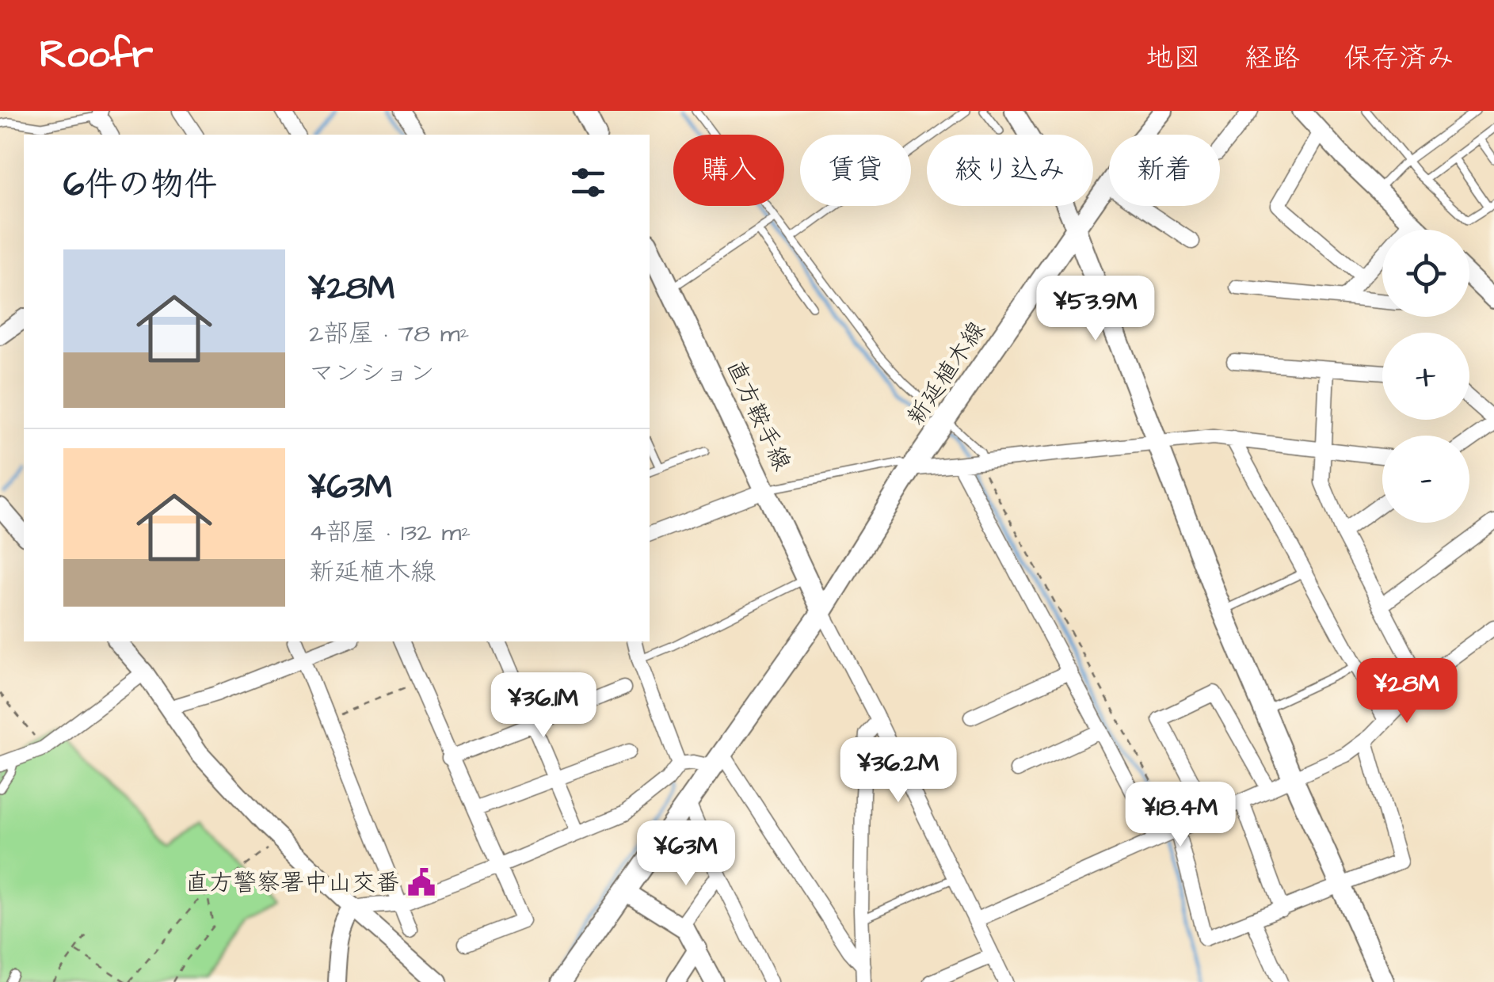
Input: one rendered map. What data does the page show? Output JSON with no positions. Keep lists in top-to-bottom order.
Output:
{
  "streets": {
    "main road": ["新延植木線", "直方鞍手線"]
  },
  "crossings": [
    ["新延植木線", "直方鞍手線"]
  ],
  "places": {
    "public building": ["直方警察署中山交番"]
  },
  "page": {
    "header": "Roofr",
    "nav": ["地図", "経路", "保存済み"],
    "chip": [
      "購入",
      "賃貸",
      "絞り込み",
      "新着"
    ],
    "heading": "6件の物件",
    "map_buttons": ["+", "−"],
    "list": [
      {
        "name": "¥28M",
        "note": "2部屋 · 78 m² · マンション"
      },
      {
        "name": "¥63M",
        "note": "4部屋 · 132 m² · 新延植木線"
      }
    ],
    "price": [
      "¥53.9M",
      "¥28M",
      "¥36.1M",
      "¥36.2M",
      "¥18.4M",
      "¥63M"
    ]
  }
}
